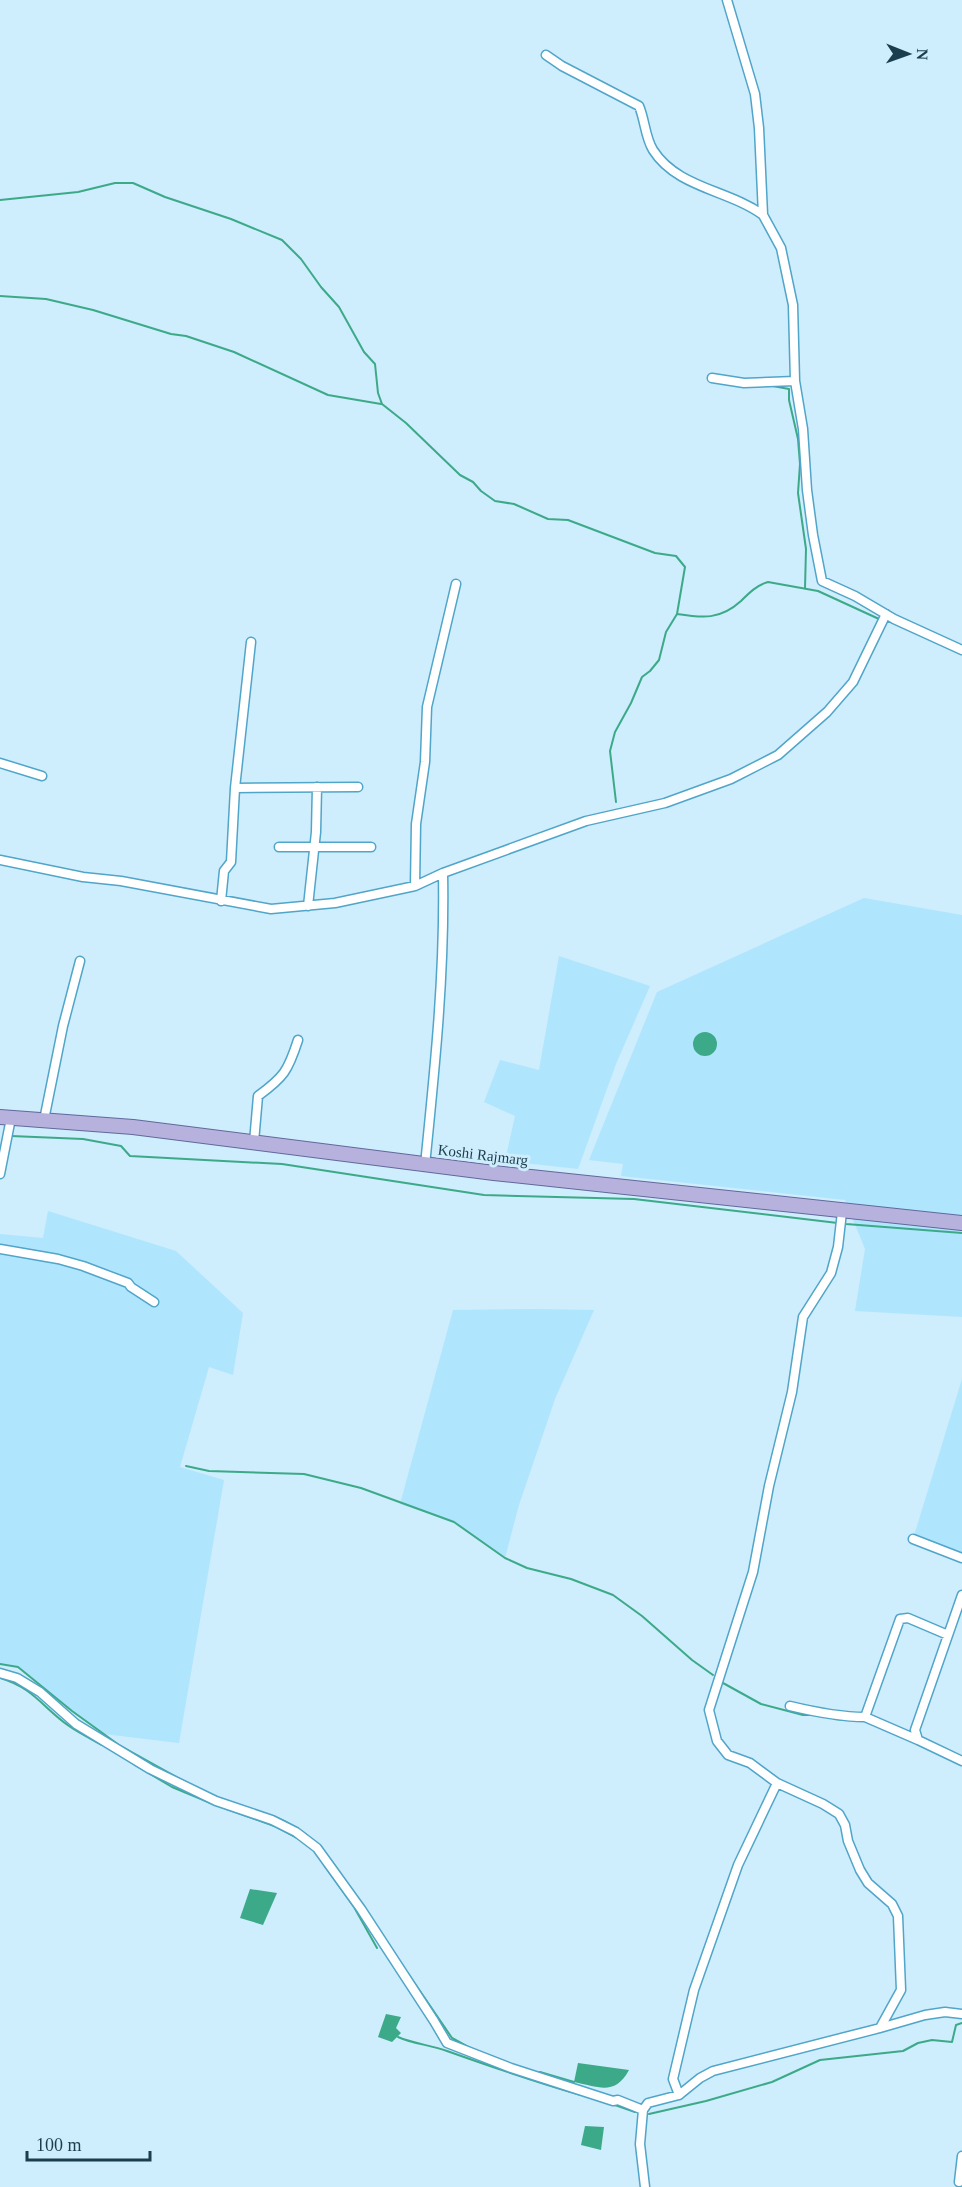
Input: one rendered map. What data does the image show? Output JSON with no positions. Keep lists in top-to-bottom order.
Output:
{
  "streets": {
    "main road": ["Koshi Rajmarg"]
  },
  "scale_bar": "100 m",
  "north": "right"
}
